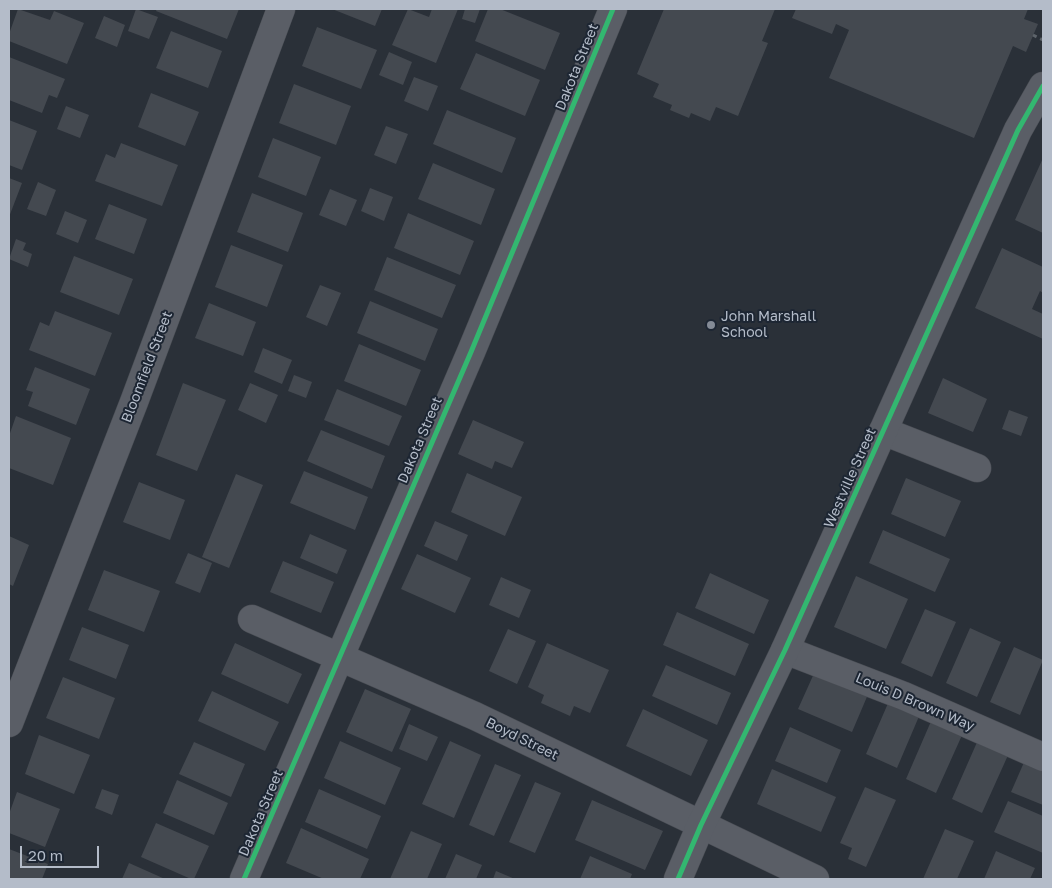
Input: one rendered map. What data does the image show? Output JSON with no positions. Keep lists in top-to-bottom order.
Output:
{
  "streets": {
    "street": [
      "Dakota Street",
      "Bloomfield Street",
      "Westville Street",
      "Louis D Brown Way",
      "Boyd Street"
    ]
  },
  "crossings": [
    ["Dakota Street", "Boyd Street"],
    ["Westville Street", "Louis D Brown Way"],
    ["Westville Street", "Boyd Street"]
  ],
  "places": ["John Marshall School"],
  "scale_bar": "20 m"
}
